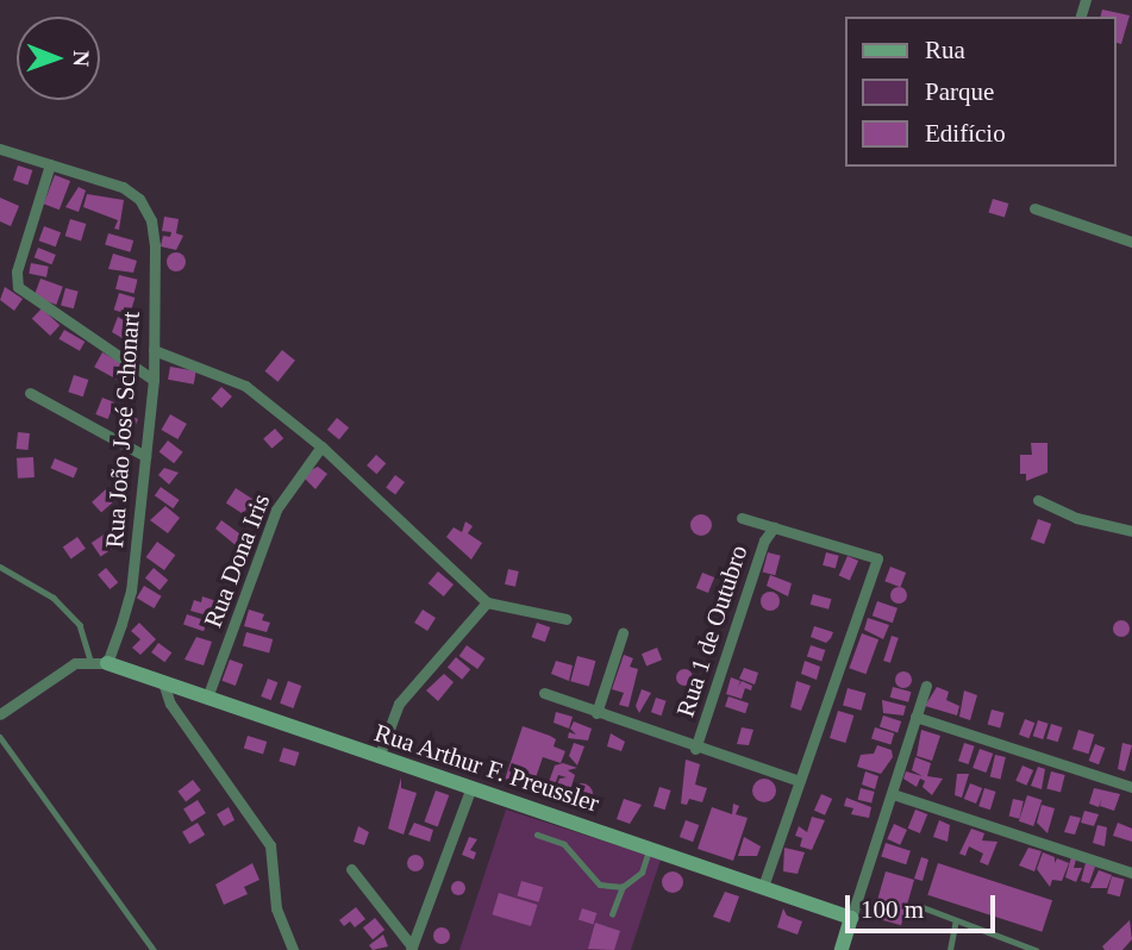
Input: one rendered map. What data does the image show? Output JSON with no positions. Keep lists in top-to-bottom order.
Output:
{
  "streets": {
    "street": [
      "Rua João José Schonart",
      "Rua Dona Iris",
      "Rua 1 de Outubro",
      "Rua Arthur F. Preussler"
    ]
  },
  "crossings": [
    ["Rua João José Schonart", "Rua Arthur F. Preussler"],
    ["Rua Dona Iris", "Rua Arthur F. Preussler"]
  ],
  "legend": ["Rua", "Parque", "Edifício"],
  "scale_bar": "100 m",
  "north": "right"
}
